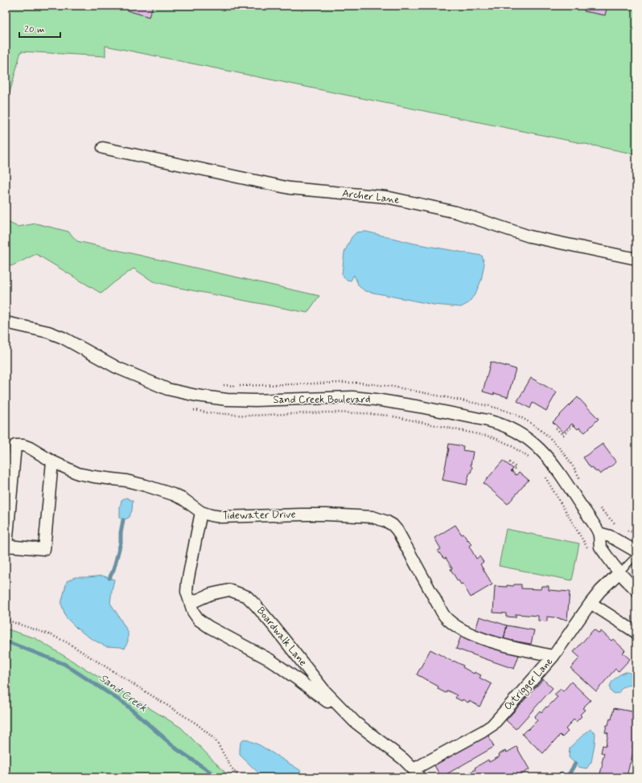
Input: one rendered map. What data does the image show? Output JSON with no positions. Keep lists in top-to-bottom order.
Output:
{
  "streets": {
    "street": [
      "Archer Lane",
      "Sand Creek Boulevard",
      "Tidewater Drive",
      "Boardwalk Lane",
      "Outrigger Lane"
    ]
  },
  "crossings": [
    ["Sand Creek Boulevard", "Outrigger Lane"],
    ["Tidewater Drive", "Boardwalk Lane"],
    ["Tidewater Drive", "Outrigger Lane"],
    ["Boardwalk Lane", "Outrigger Lane"]
  ],
  "water": ["Sand Creek"],
  "scale_bar": "20 m"
}
